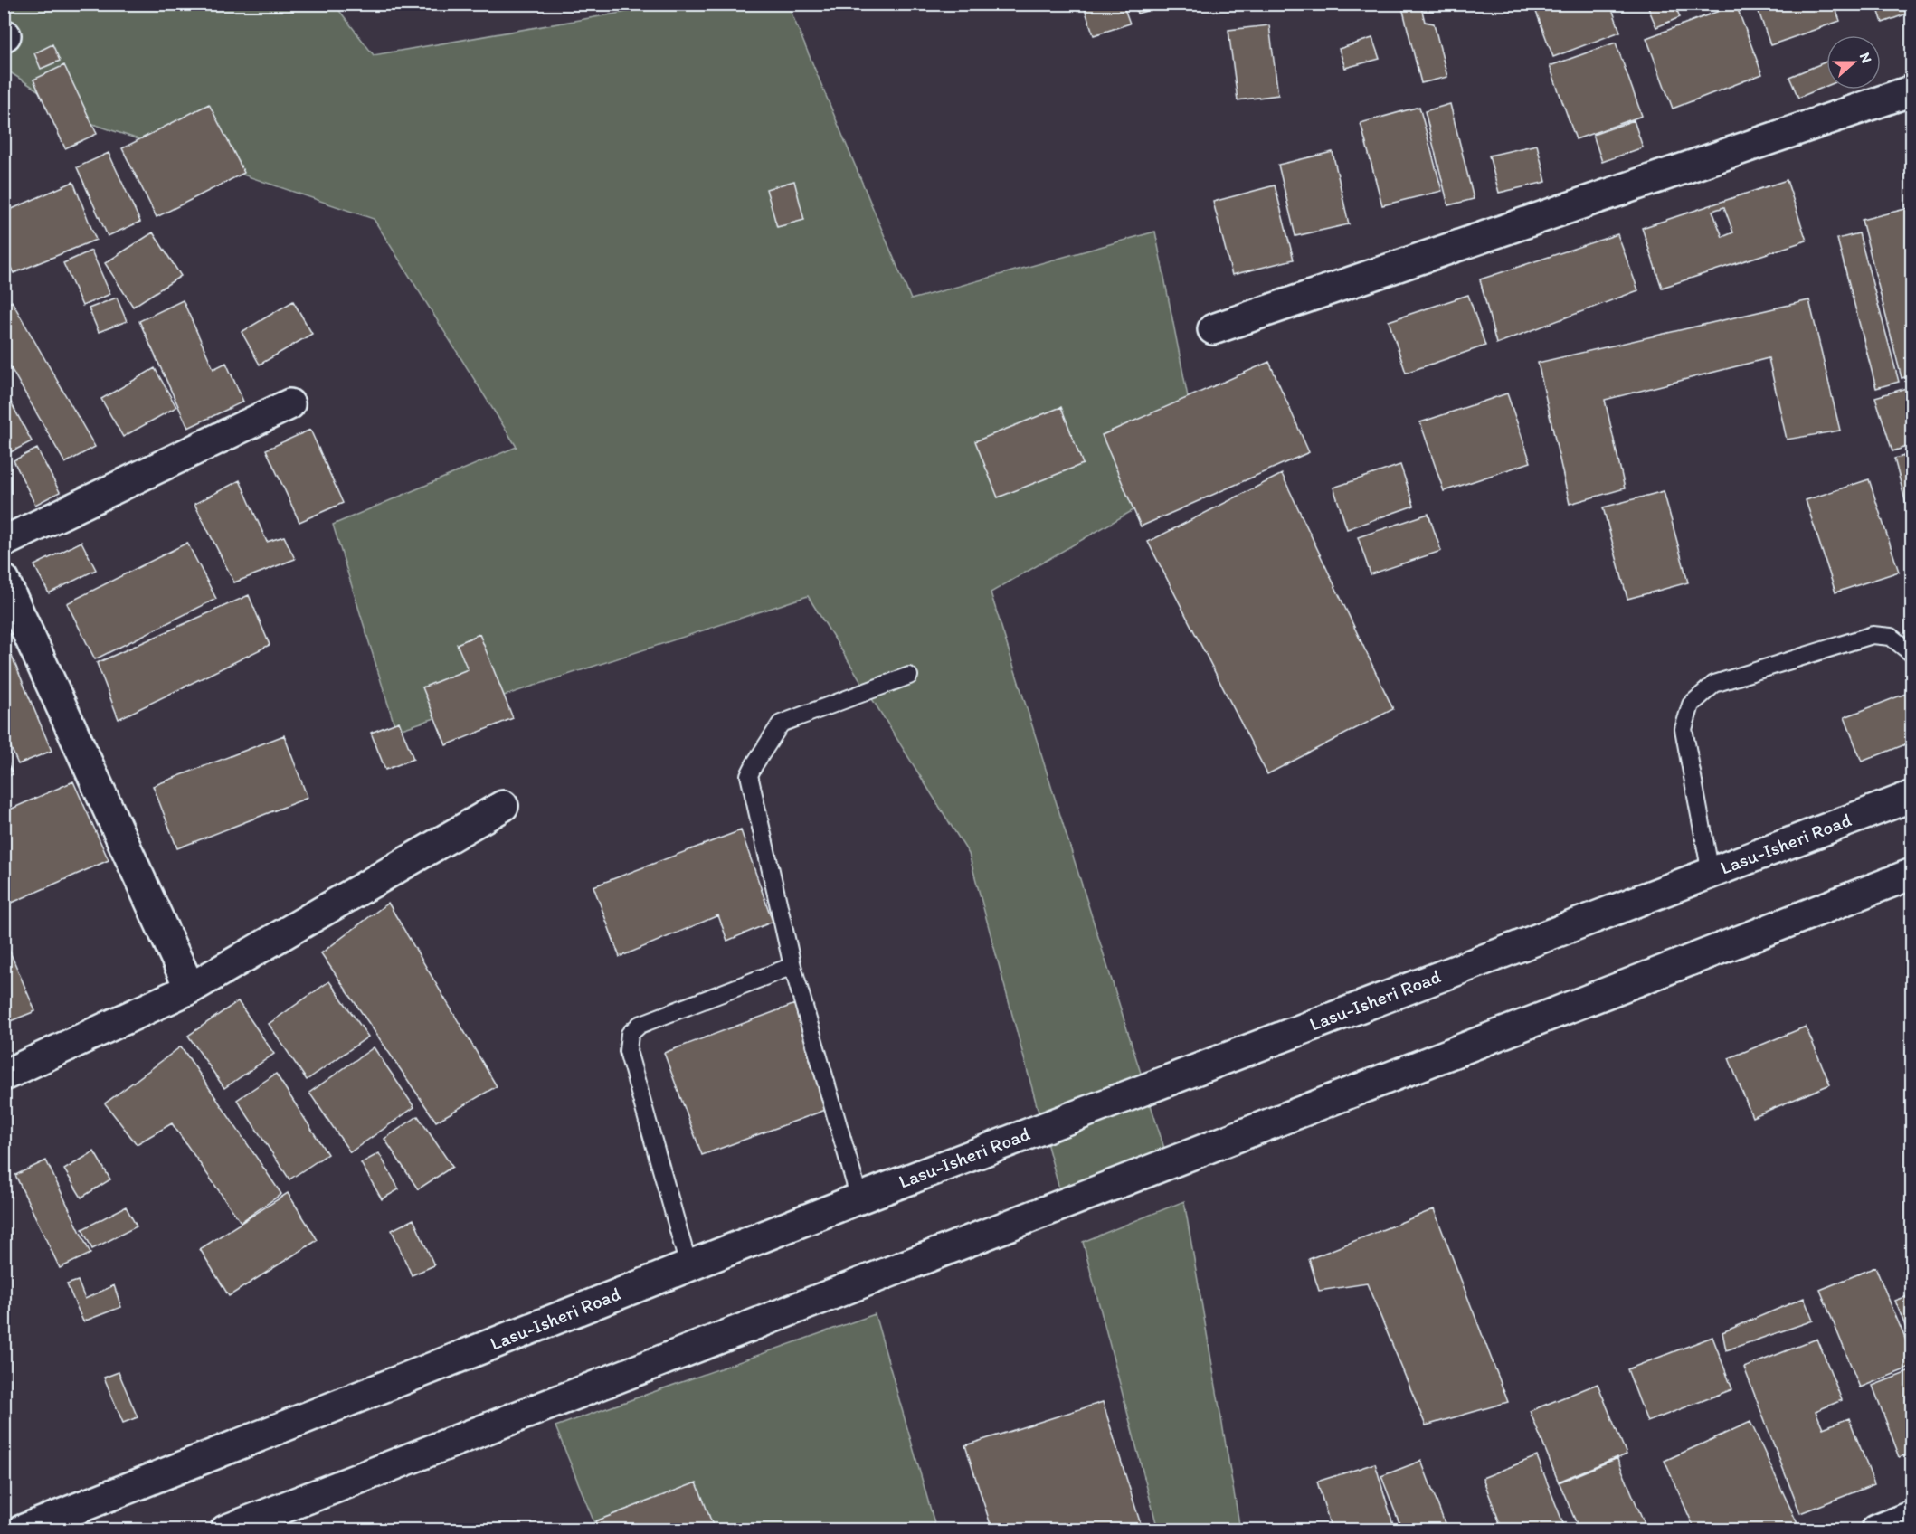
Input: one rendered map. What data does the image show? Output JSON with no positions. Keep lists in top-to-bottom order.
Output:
{
  "streets": {
    "main road": ["Lasu-Isheri Road"]
  },
  "north": "right"
}
